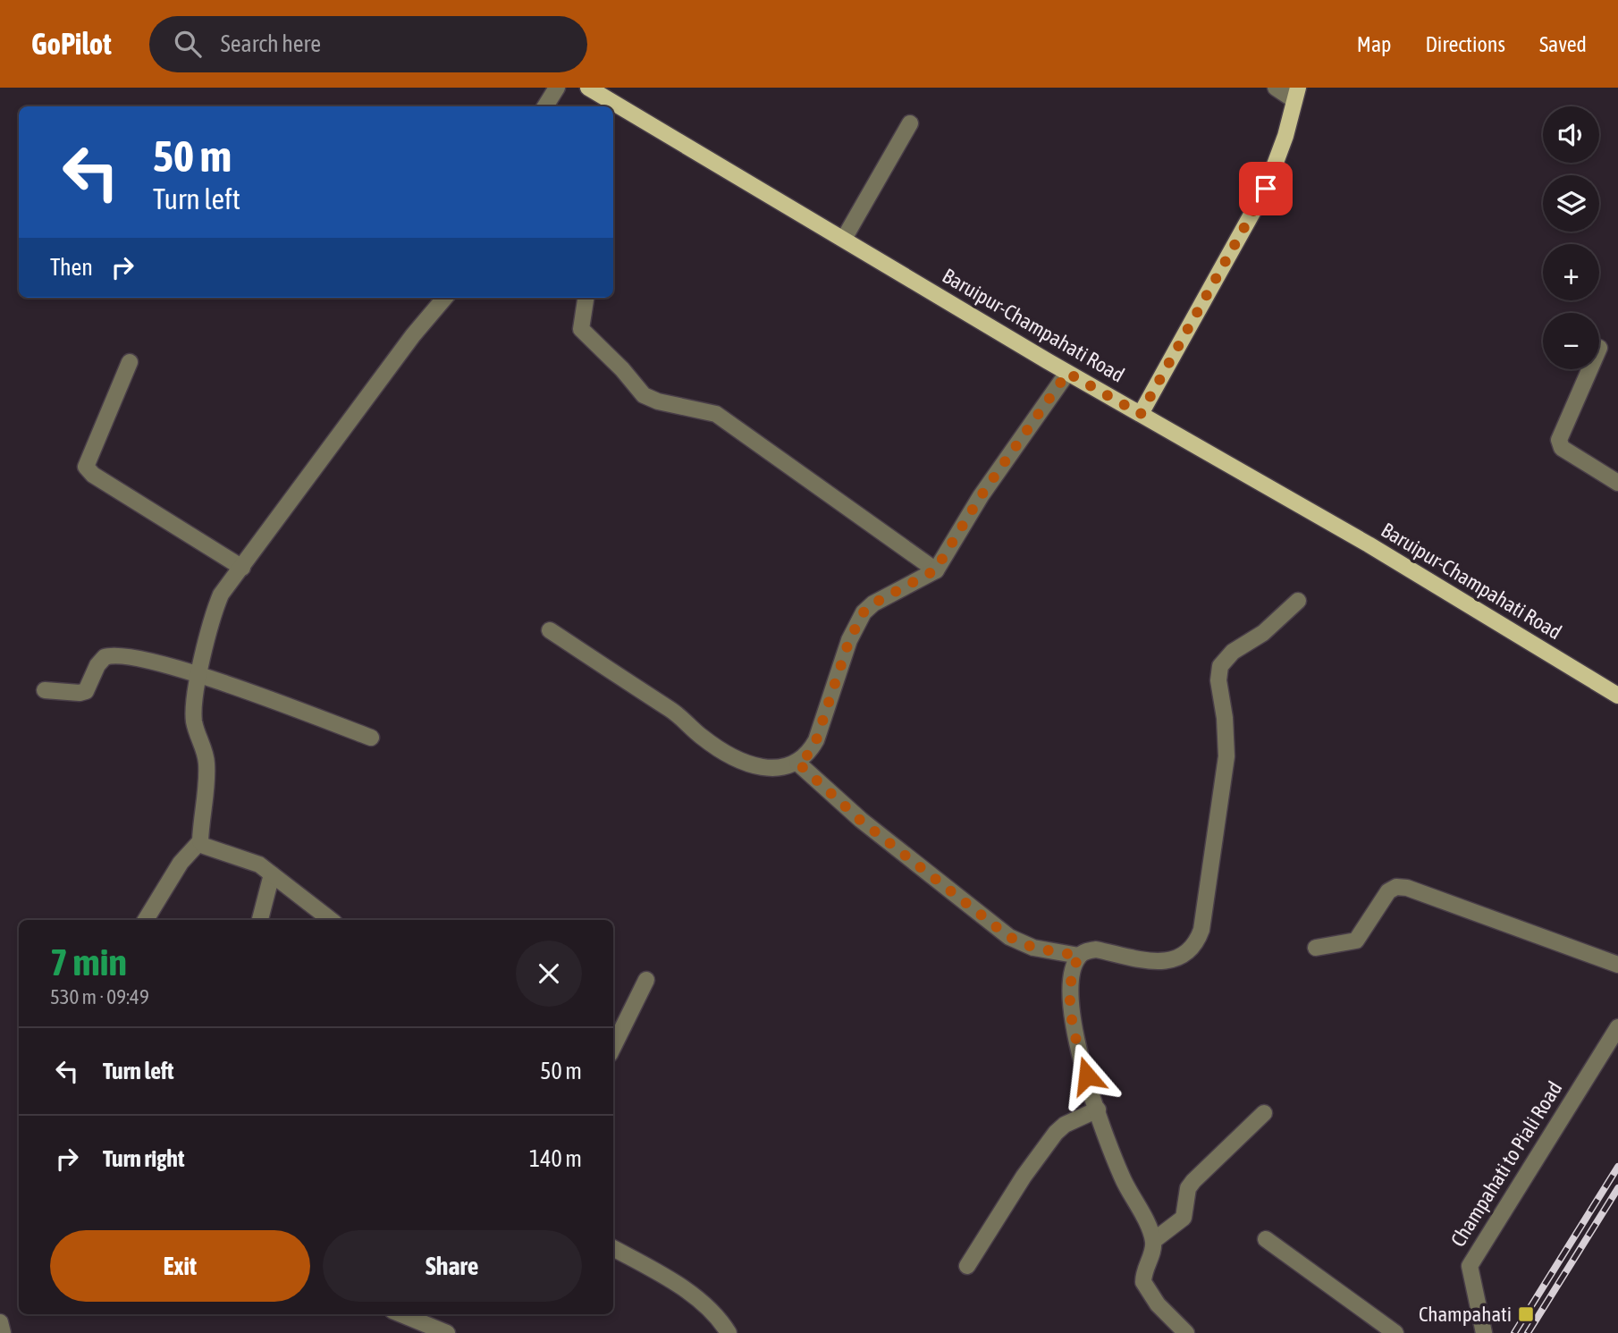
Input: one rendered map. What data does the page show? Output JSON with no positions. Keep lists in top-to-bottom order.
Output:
{
  "streets": {
    "main road": ["Baruipur-Champahati Road"],
    "street": ["Champahati to Piali Road"]
  },
  "places": {
    "transit": ["Champahati"]
  },
  "page": {
    "header": "GoPilot",
    "search": "Search here",
    "nav": ["Map", "Directions", "Saved"],
    "map_buttons": ["+", "−"],
    "turn": ["50 m", "Turn left"],
    "then": "Then",
    "heading": ["7 min", "530 m · 09:49"],
    "list": [
      {
        "name": "Turn left",
        "value": "50 m"
      },
      {
        "name": "Turn right",
        "value": "140 m"
      }
    ],
    "buttons": ["Exit", "Share"]
  }
}
